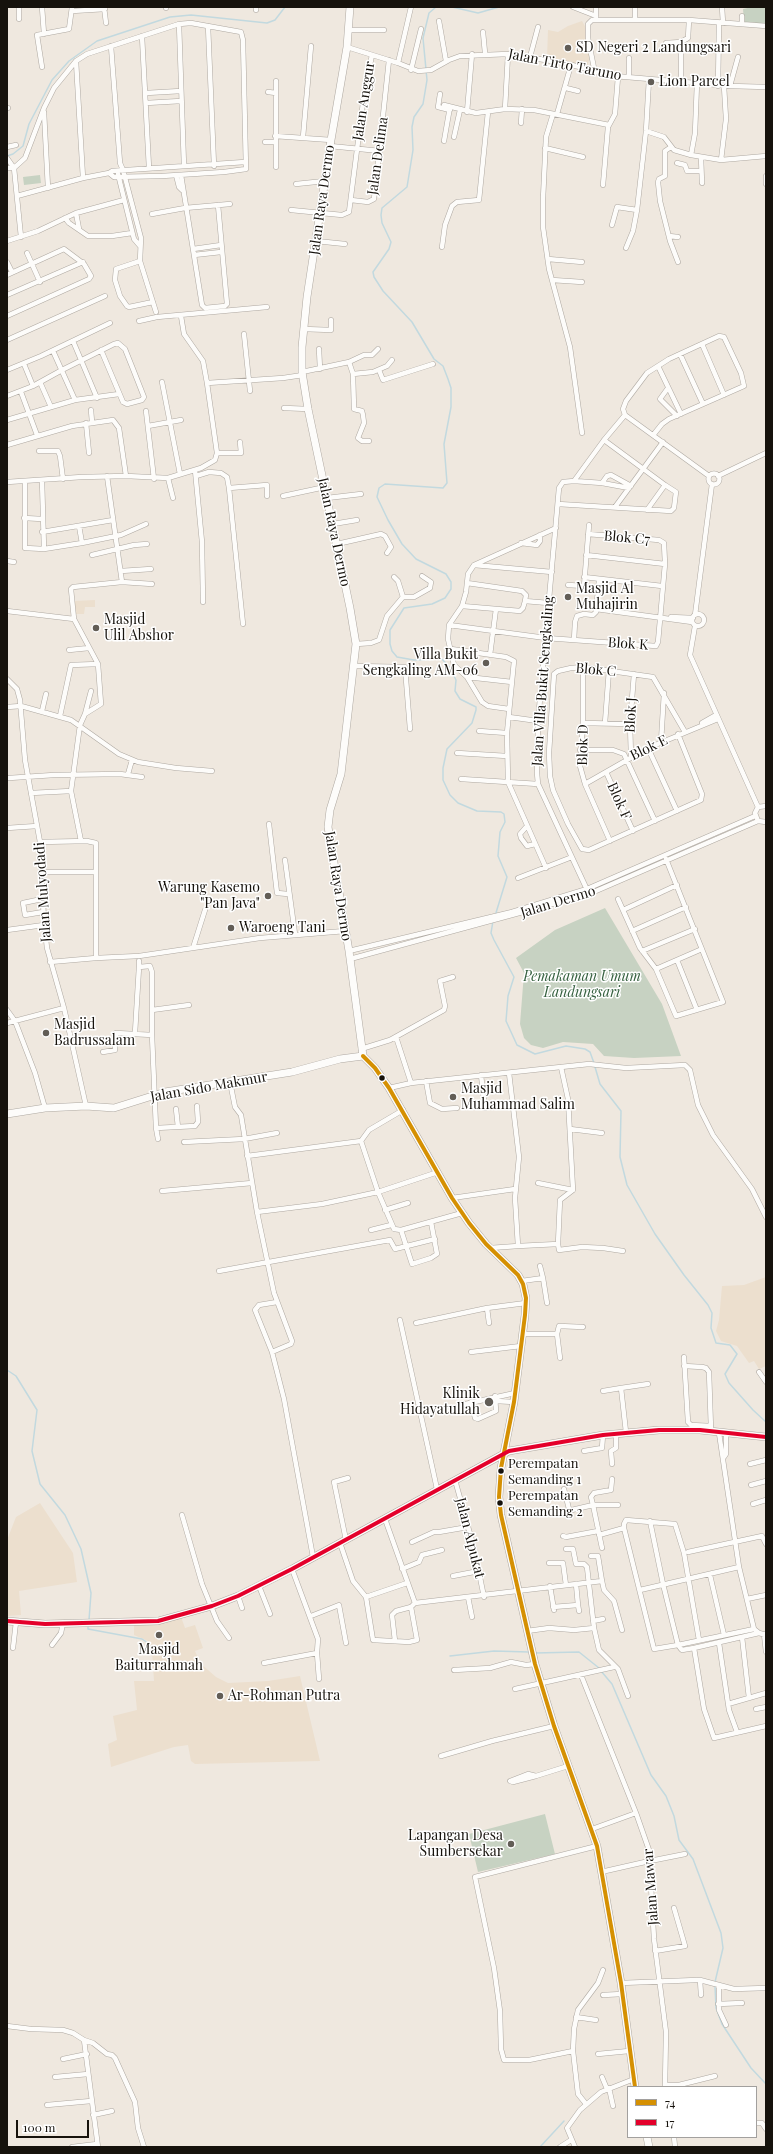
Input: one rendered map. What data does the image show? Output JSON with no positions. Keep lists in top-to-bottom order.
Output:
{
  "streets": {
    "main road": ["Jalan Raya Dermo", "Jalan Sido Makmur"],
    "street": [
      "Jalan Tirto Taruno",
      "Jalan Anggur",
      "Jalan Delima",
      "Blok C7",
      "Blok K",
      "Blok C",
      "Jalan Villa Bukit Sengkaling",
      "Blok J",
      "Blok D",
      "Blok E",
      "Blok F",
      "Jalan Mulyodadi",
      "Jalan Dermo",
      "Jalan Alpukat",
      "Jalan Mawar"
    ]
  },
  "crossings": [
    ["Jalan Tirto Taruno", "Jalan Anggur"],
    ["Jalan Tirto Taruno", "Jalan Delima"],
    ["Jalan Tirto Taruno", "Jalan Raya Dermo"],
    ["Jalan Anggur", "Jalan Delima"],
    ["Jalan Anggur", "Jalan Raya Dermo"],
    ["Jalan Raya Dermo", "Jalan Sido Makmur"],
    ["Blok C7", "Blok K"],
    ["Blok K", "Jalan Villa Bukit Sengkaling"],
    ["Blok C", "Blok J"],
    ["Blok C", "Blok D"],
    ["Blok C", "Blok E"],
    ["Jalan Villa Bukit Sengkaling", "Jalan Dermo"],
    ["Blok J", "Blok E"],
    ["Blok D", "Blok E"],
    ["Blok E", "Blok F"],
    ["Jalan Mulyodadi", "Jalan Sido Makmur"]
  ],
  "parks": ["Pemakaman Umum Landungsari"],
  "places": [
    "SD Negeri 2 Landungsari",
    "Lion Parcel",
    "Masjid Al Muhajirin",
    "Masjid Ulil Abshor",
    "Villa Bukit Sengkaling AM-06",
    "Warung Kasemo \"Pan Java\"",
    "Waroeng Tani",
    "Masjid Badrussalam",
    "Masjid Muhammad Salim",
    "Klinik Hidayatullah",
    "Perempatan Semanding 1",
    "Perempatan Semanding 2",
    "Masjid Baiturrahmah",
    "Ar-Rohman Putra",
    "Lapangan Desa Sumbersekar"
  ],
  "lines": ["transit line 74", "transit line 17"],
  "legend": ["74", "17"],
  "scale_bar": "100 m"
}
